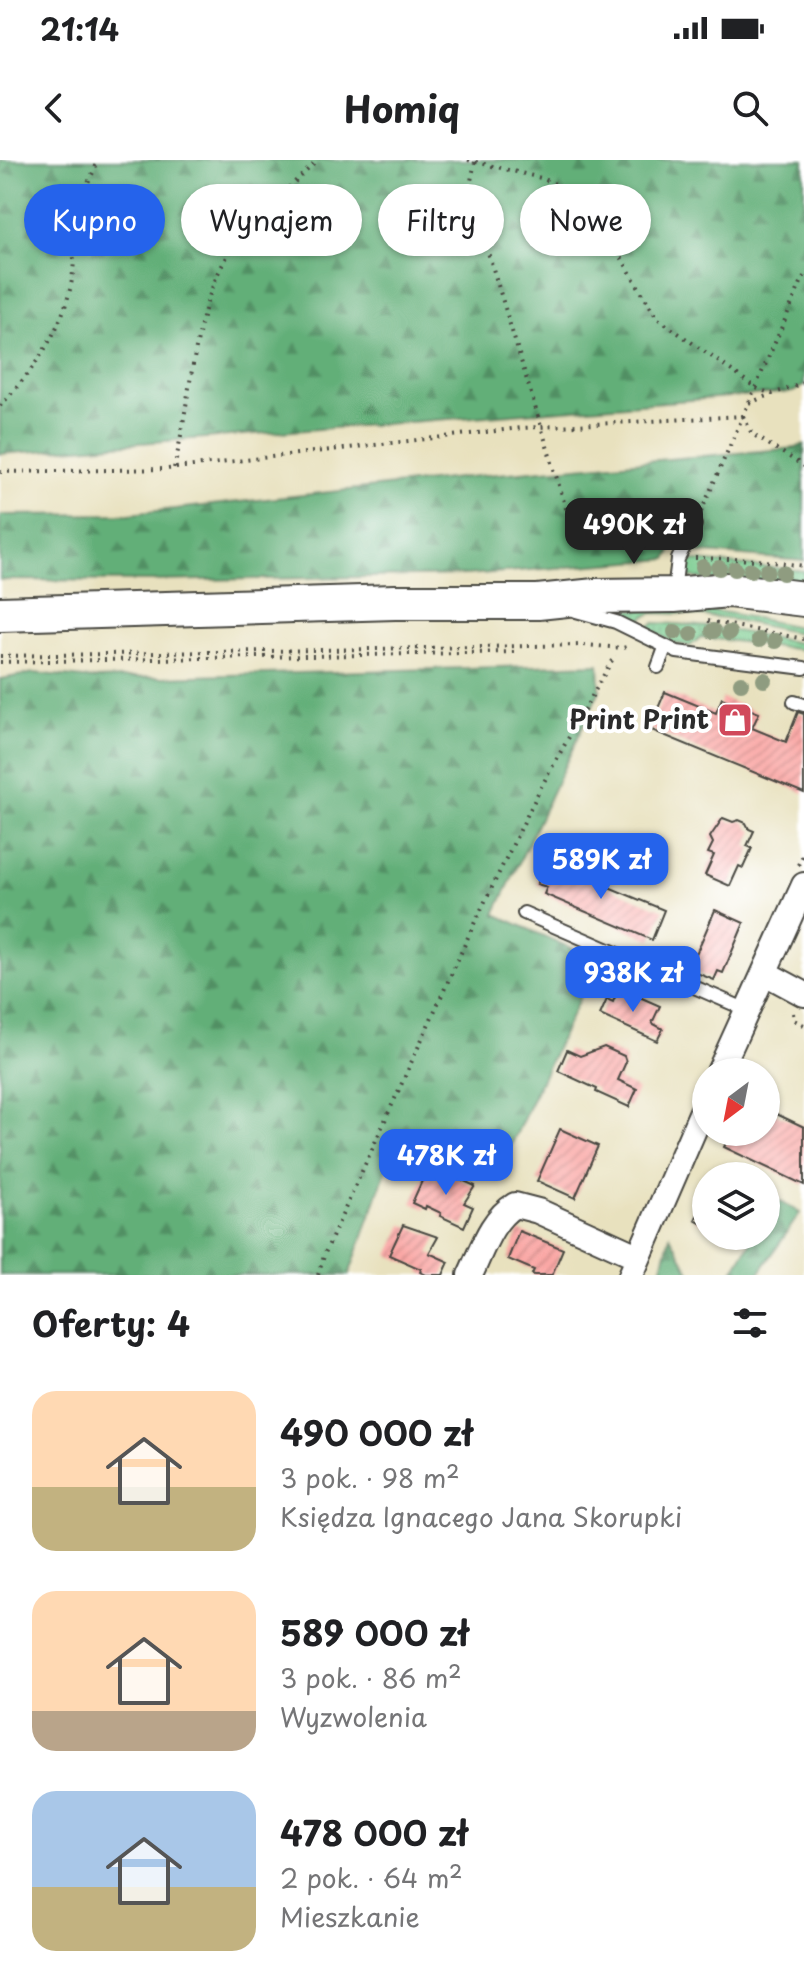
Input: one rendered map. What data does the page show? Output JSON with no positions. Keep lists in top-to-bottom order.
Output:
{
  "places": {
    "shop": ["Print Print"]
  },
  "north": "bottom left",
  "page": {
    "status": "21:14",
    "header": "Homiq",
    "chip": [
      "Kupno",
      "Wynajem",
      "Filtry",
      "Nowe"
    ],
    "price": [
      "490K zł",
      "589K zł",
      "938K zł",
      "478K zł"
    ],
    "heading": "Oferty: 4",
    "list": [
      {
        "name": "490 000 zł",
        "note": "3 pok. · 98 m² · Księdza Ignacego Jana Skorupki"
      },
      {
        "name": "589 000 zł",
        "note": "3 pok. · 86 m² · Wyzwolenia"
      },
      {
        "name": "478 000 zł",
        "note": "2 pok. · 64 m² · Mieszkanie"
      }
    ]
  }
}
